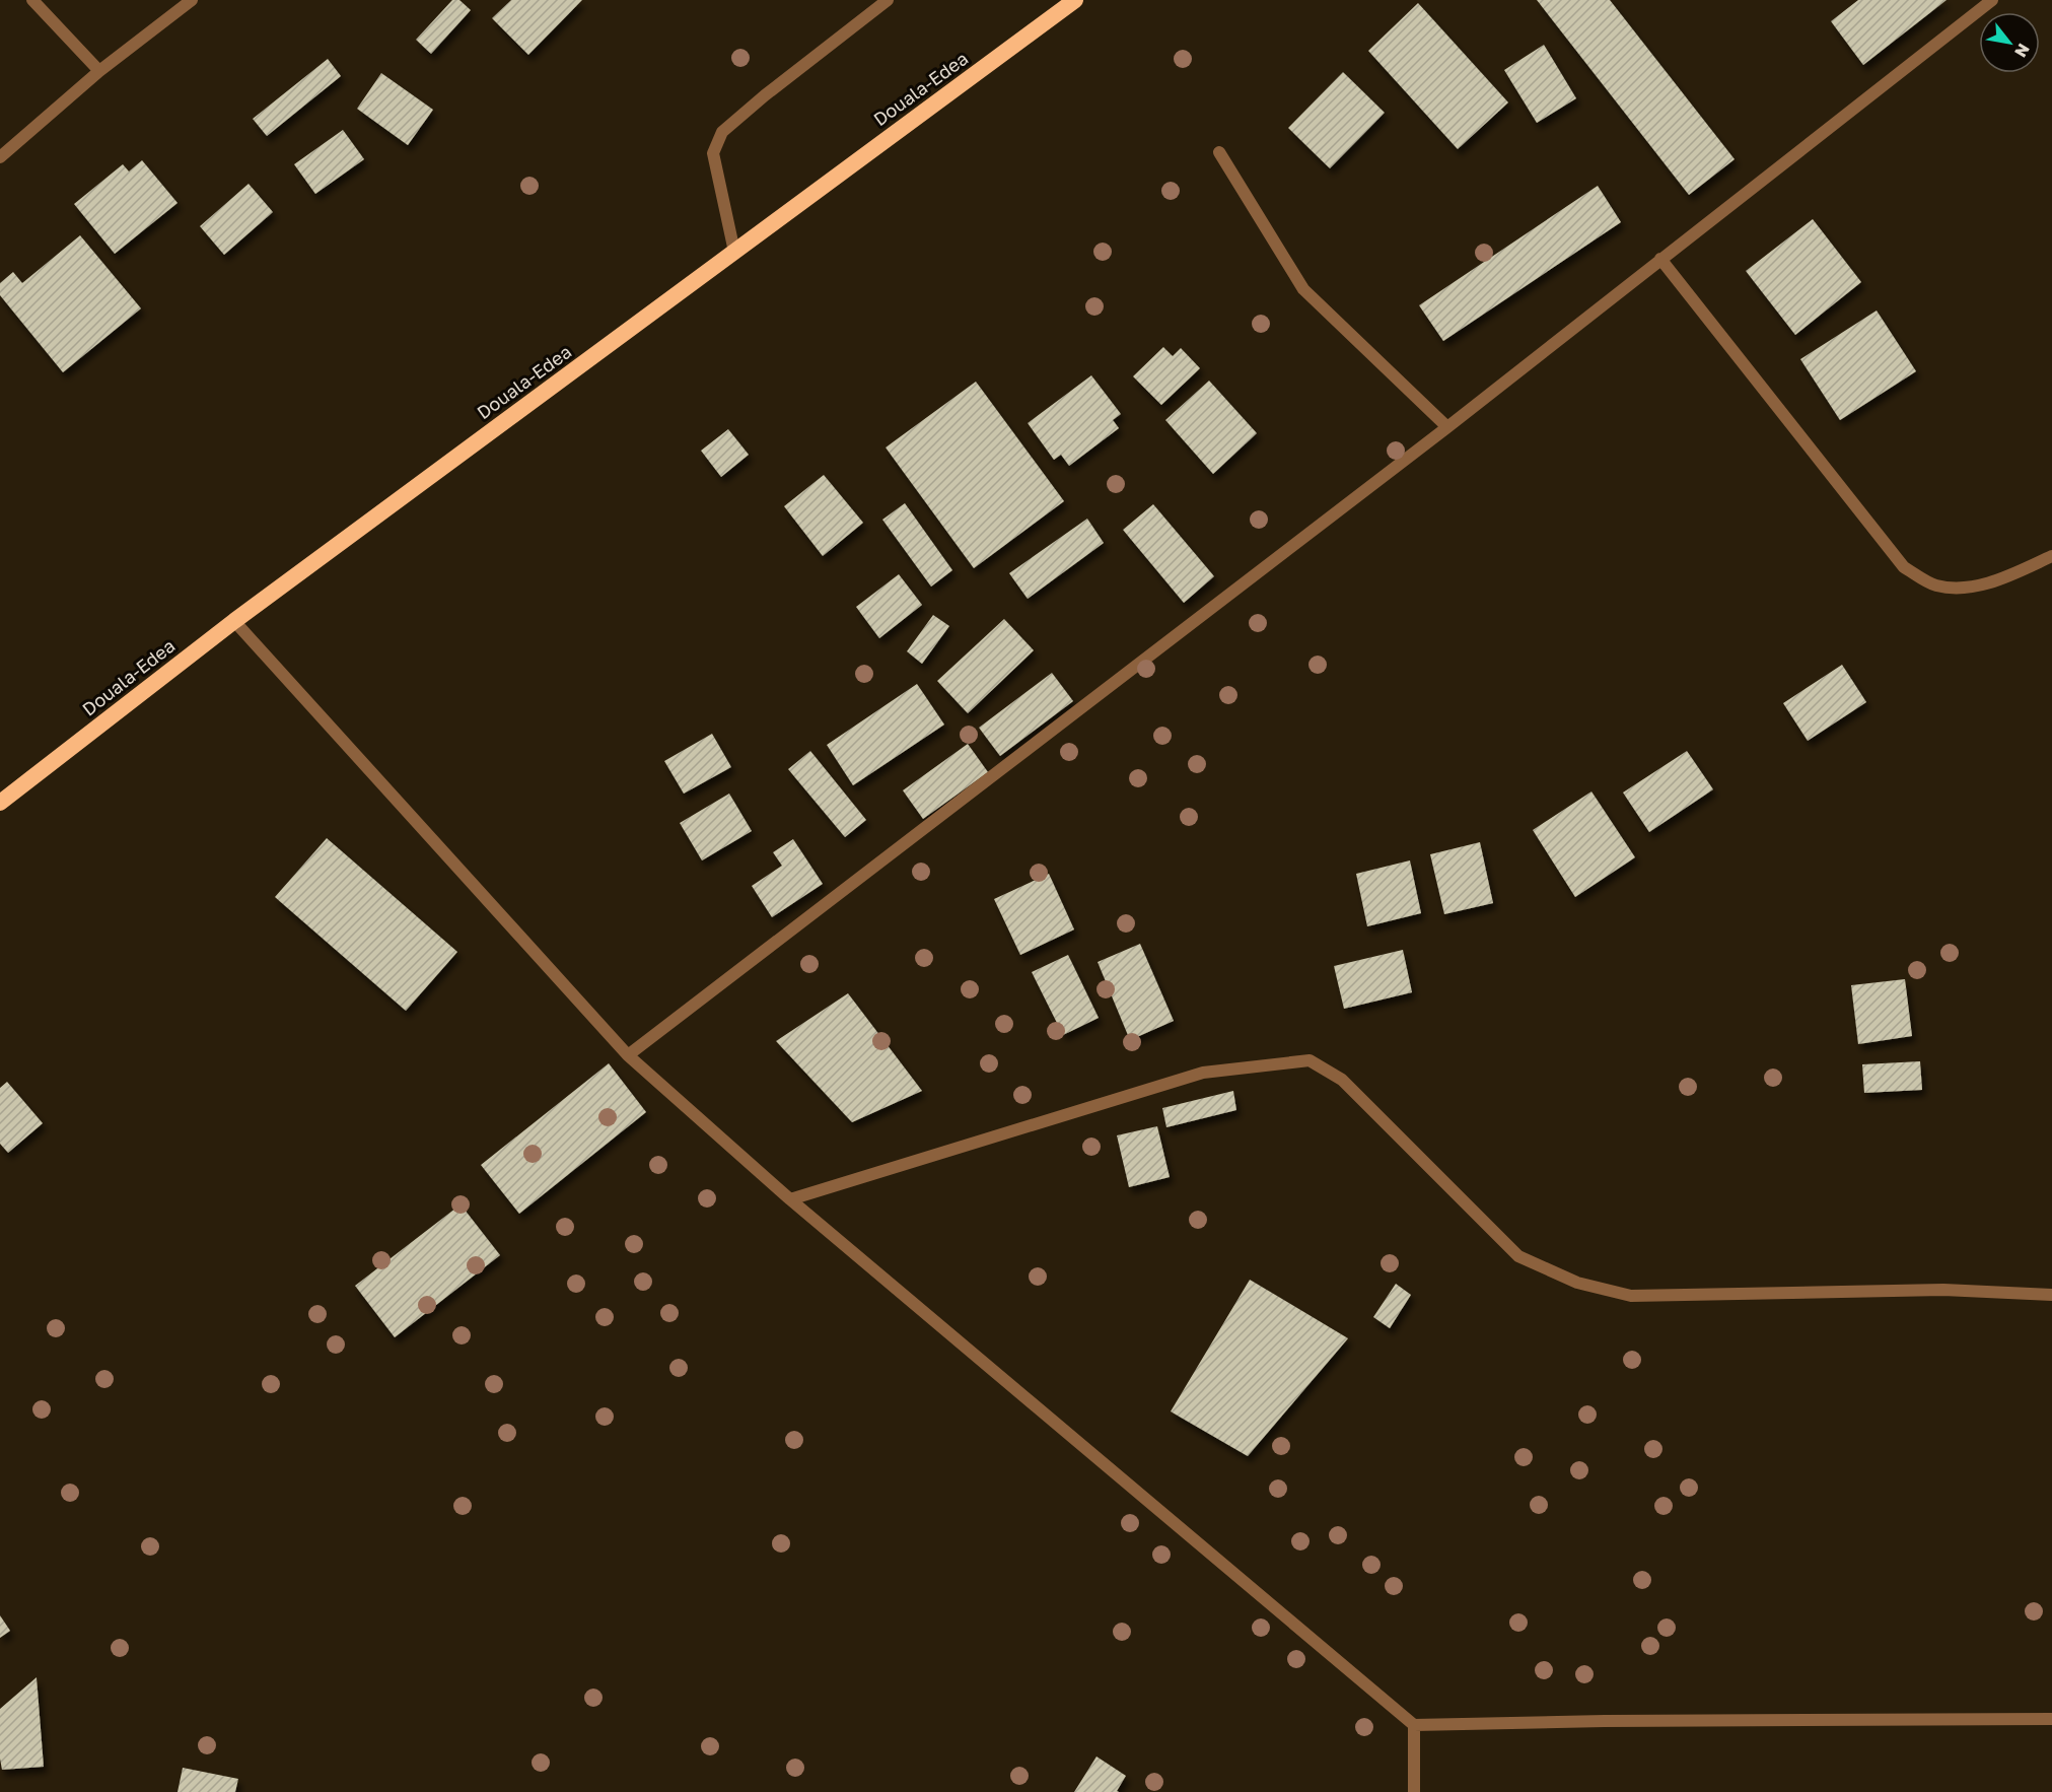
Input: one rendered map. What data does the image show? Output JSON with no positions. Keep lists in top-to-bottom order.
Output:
{
  "streets": {
    "highway": ["Douala-Edea"]
  },
  "north": "bottom right"
}
